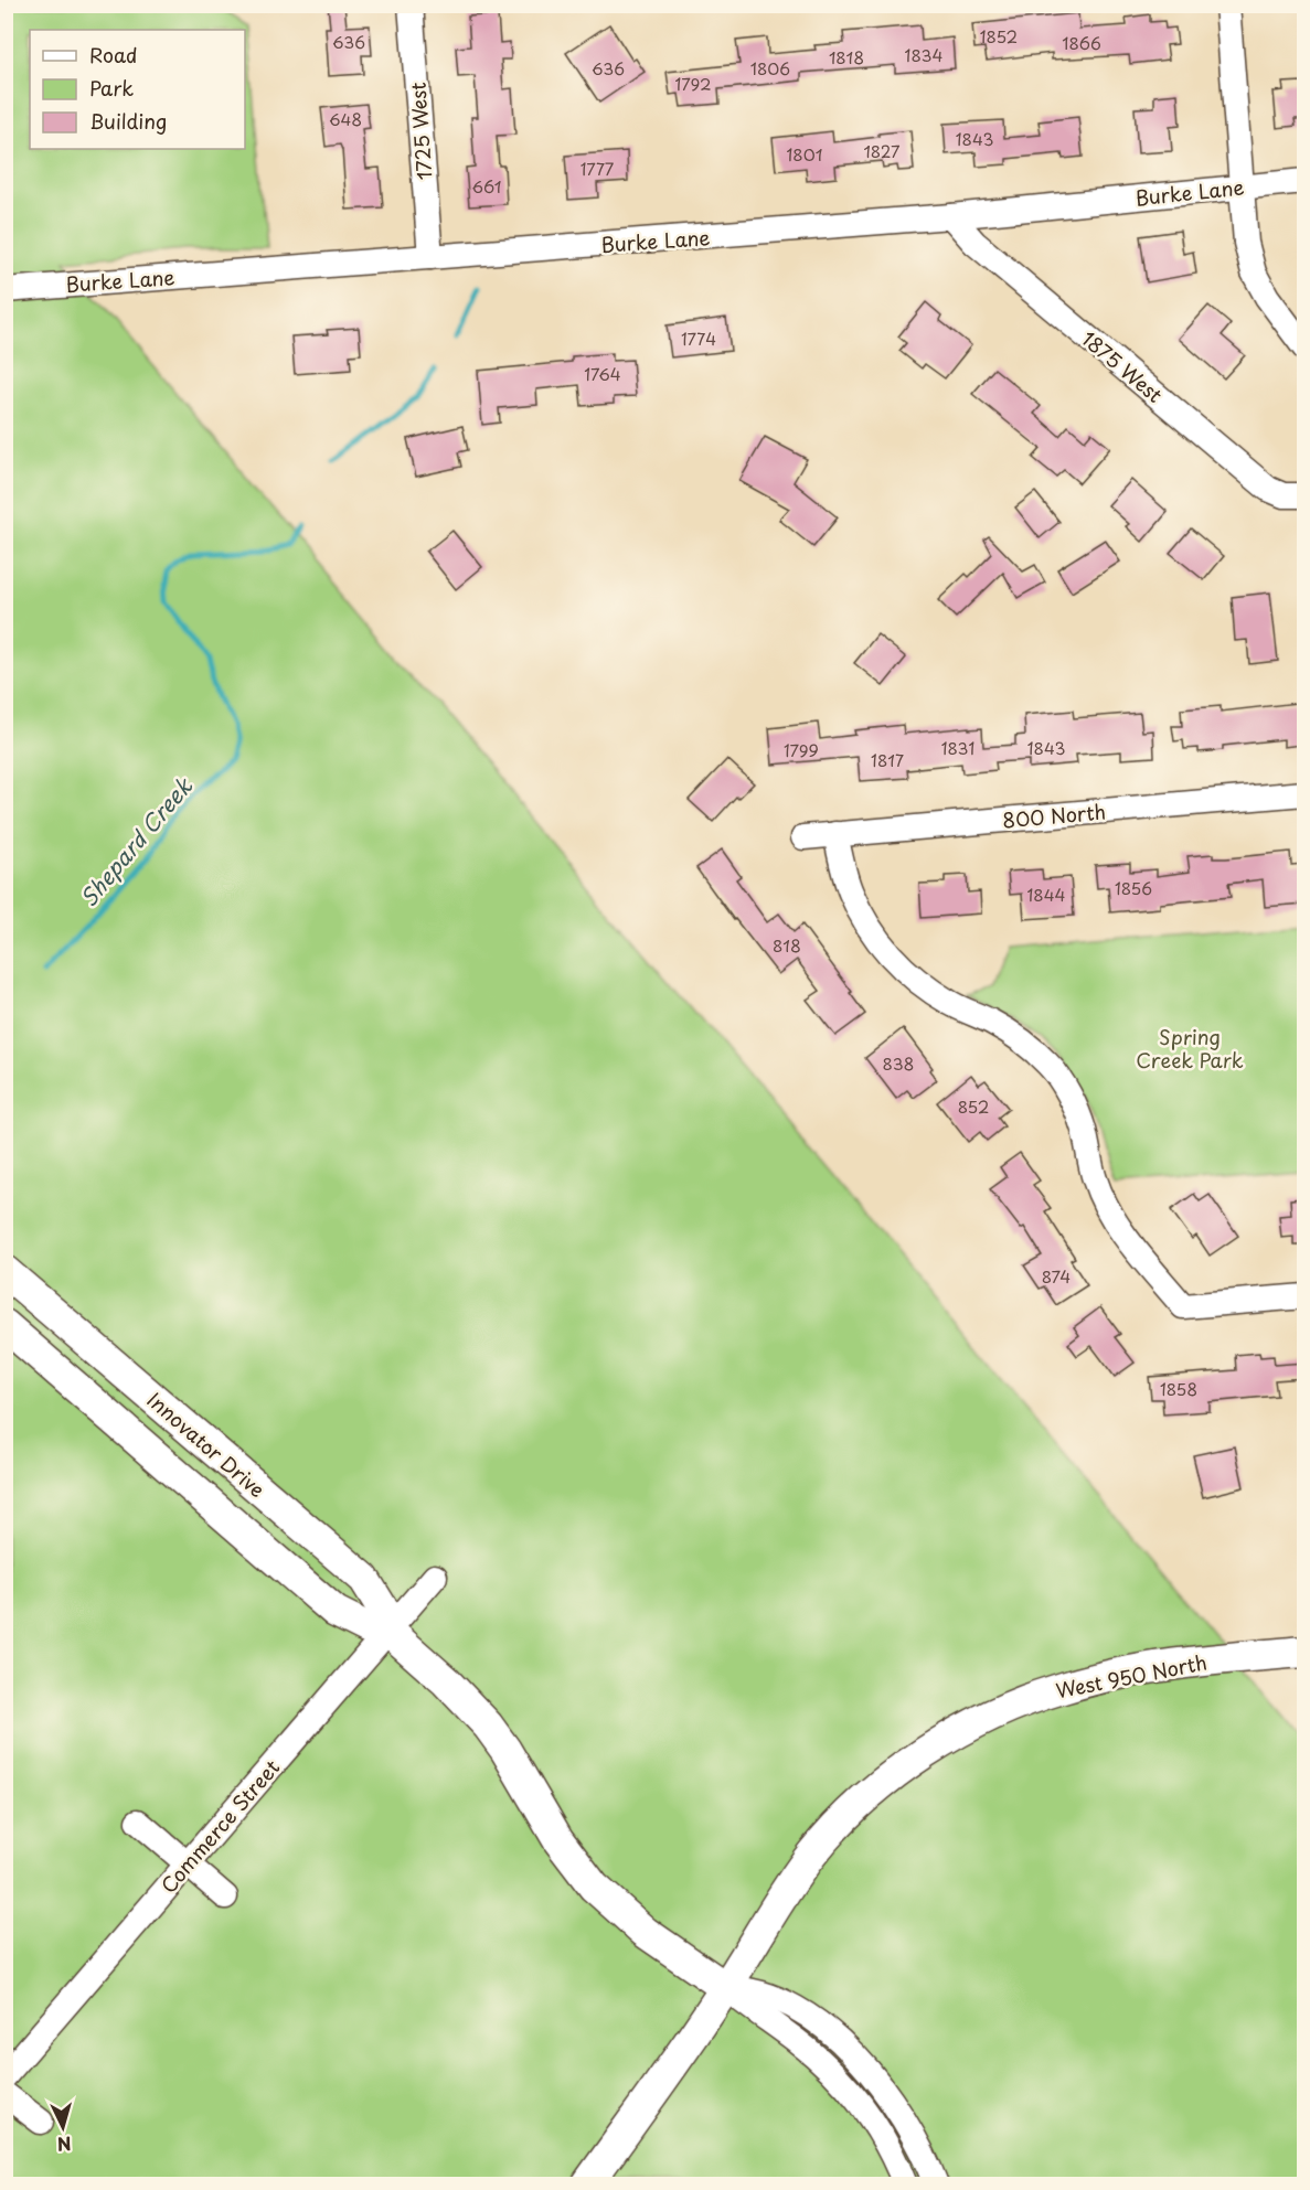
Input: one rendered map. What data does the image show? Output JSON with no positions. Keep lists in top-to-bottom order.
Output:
{
  "streets": {
    "main road": ["Innovator Drive", "West 950 North"],
    "street": [
      "1725 West",
      "Burke Lane",
      "1875 West",
      "800 North",
      "Commerce Street"
    ]
  },
  "crossings": [
    ["1725 West", "Burke Lane"],
    ["Burke Lane", "1875 West"],
    ["Innovator Drive", "West 950 North"],
    ["Innovator Drive", "Commerce Street"]
  ],
  "water": ["Shepard Creek"],
  "parks": ["Spring Creek Park"],
  "house_numbers": [
    "1852",
    "636",
    "1866",
    "1834",
    "1818",
    "636",
    "1806",
    "1792",
    "648",
    "1843",
    "1827",
    "1801",
    "1777",
    "661",
    "1774",
    "1764",
    "1831",
    "1843",
    "1799",
    "1817",
    "1856",
    "1844",
    "818",
    "838",
    "852",
    "874",
    "1858"
  ],
  "legend": ["Road", "Park", "Building"],
  "north": "bottom"
}
